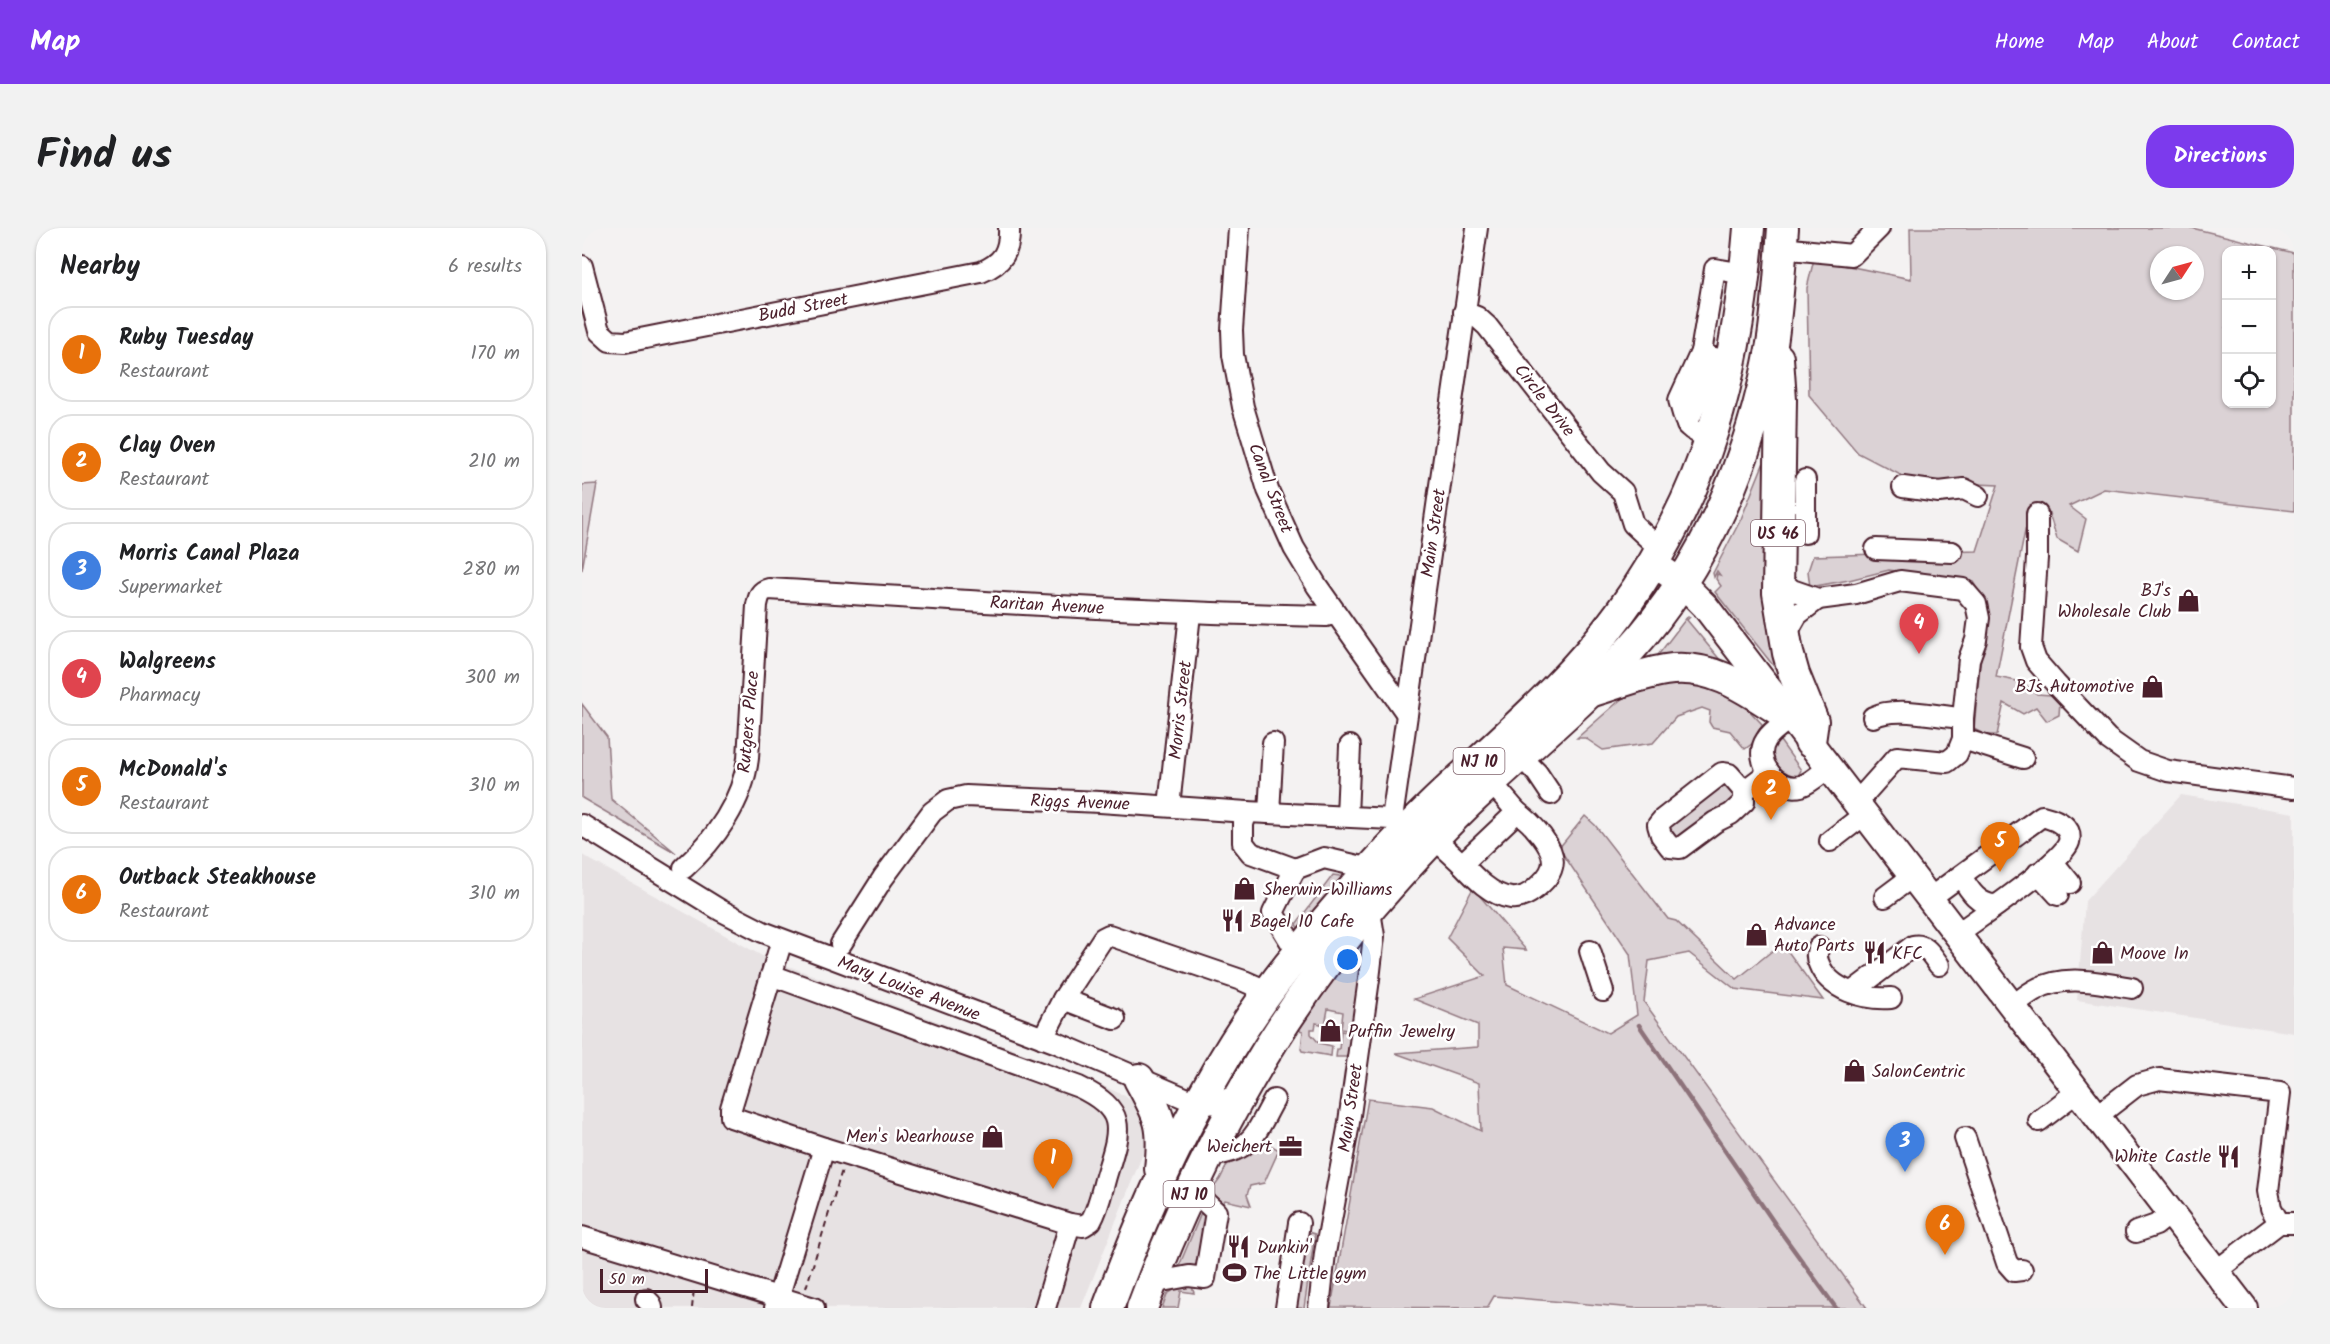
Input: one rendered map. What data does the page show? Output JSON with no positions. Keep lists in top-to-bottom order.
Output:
{
  "streets": {
    "highway": ["US 46", "NJ 10"],
    "street": [
      "Budd Street",
      "Circle Drive",
      "Canal Street",
      "Main Street",
      "Raritan Avenue",
      "Morris Street",
      "Rutgers Place",
      "Riggs Avenue",
      "Mary Louise Avenue"
    ]
  },
  "crossings": [
    ["Circle Drive", "Main Street"],
    ["Circle Drive", "NJ 10"],
    ["Canal Street", "Main Street"],
    ["Canal Street", "Raritan Avenue"],
    ["Main Street", "NJ 10"],
    ["Main Street", "Riggs Avenue"],
    ["US 46", "NJ 10"],
    ["Raritan Avenue", "Morris Street"],
    ["Raritan Avenue", "Rutgers Place"],
    ["Morris Street", "Riggs Avenue"],
    ["NJ 10", "Riggs Avenue"],
    ["NJ 10", "Mary Louise Avenue"]
  ],
  "places": {
    "shop": [
      "BJ's Wholesale Club",
      "BJs Automotive",
      "Sherwin-Williams",
      "Advance Auto Parts",
      "Moove In",
      "Puffin Jewelry",
      "SalonCentric",
      "Men's Wearhouse"
    ],
    "restaurant": [
      "Bagel 10 Cafe",
      "KFC",
      "White Castle",
      "Dunkin'"
    ],
    "office": ["Weichert"],
    "sports": ["The Little gym"]
  },
  "scale_bar": "50 m",
  "north": "top right",
  "page": {
    "header": "Map",
    "nav": [
      "Home",
      "Map",
      "About",
      "Contact"
    ],
    "title": "Find us",
    "buttons": "Directions",
    "heading": ["Nearby", "6 results"],
    "map_buttons": ["+", "−"],
    "list": [
      {
        "mark": "1",
        "name": "Ruby Tuesday",
        "note": "Restaurant",
        "value": "170 m"
      },
      {
        "mark": "2",
        "name": "Clay Oven",
        "note": "Restaurant",
        "value": "210 m"
      },
      {
        "mark": "3",
        "name": "Morris Canal Plaza",
        "note": "Supermarket",
        "value": "280 m"
      },
      {
        "mark": "4",
        "name": "Walgreens",
        "note": "Pharmacy",
        "value": "300 m"
      },
      {
        "mark": "5",
        "name": "McDonald's",
        "note": "Restaurant",
        "value": "310 m"
      },
      {
        "mark": "6",
        "name": "Outback Steakhouse",
        "note": "Restaurant",
        "value": "310 m"
      }
    ],
    "pins": [
      "4",
      "2",
      "5",
      "3",
      "1",
      "6"
    ],
    "scale": "50 m"
  }
}
